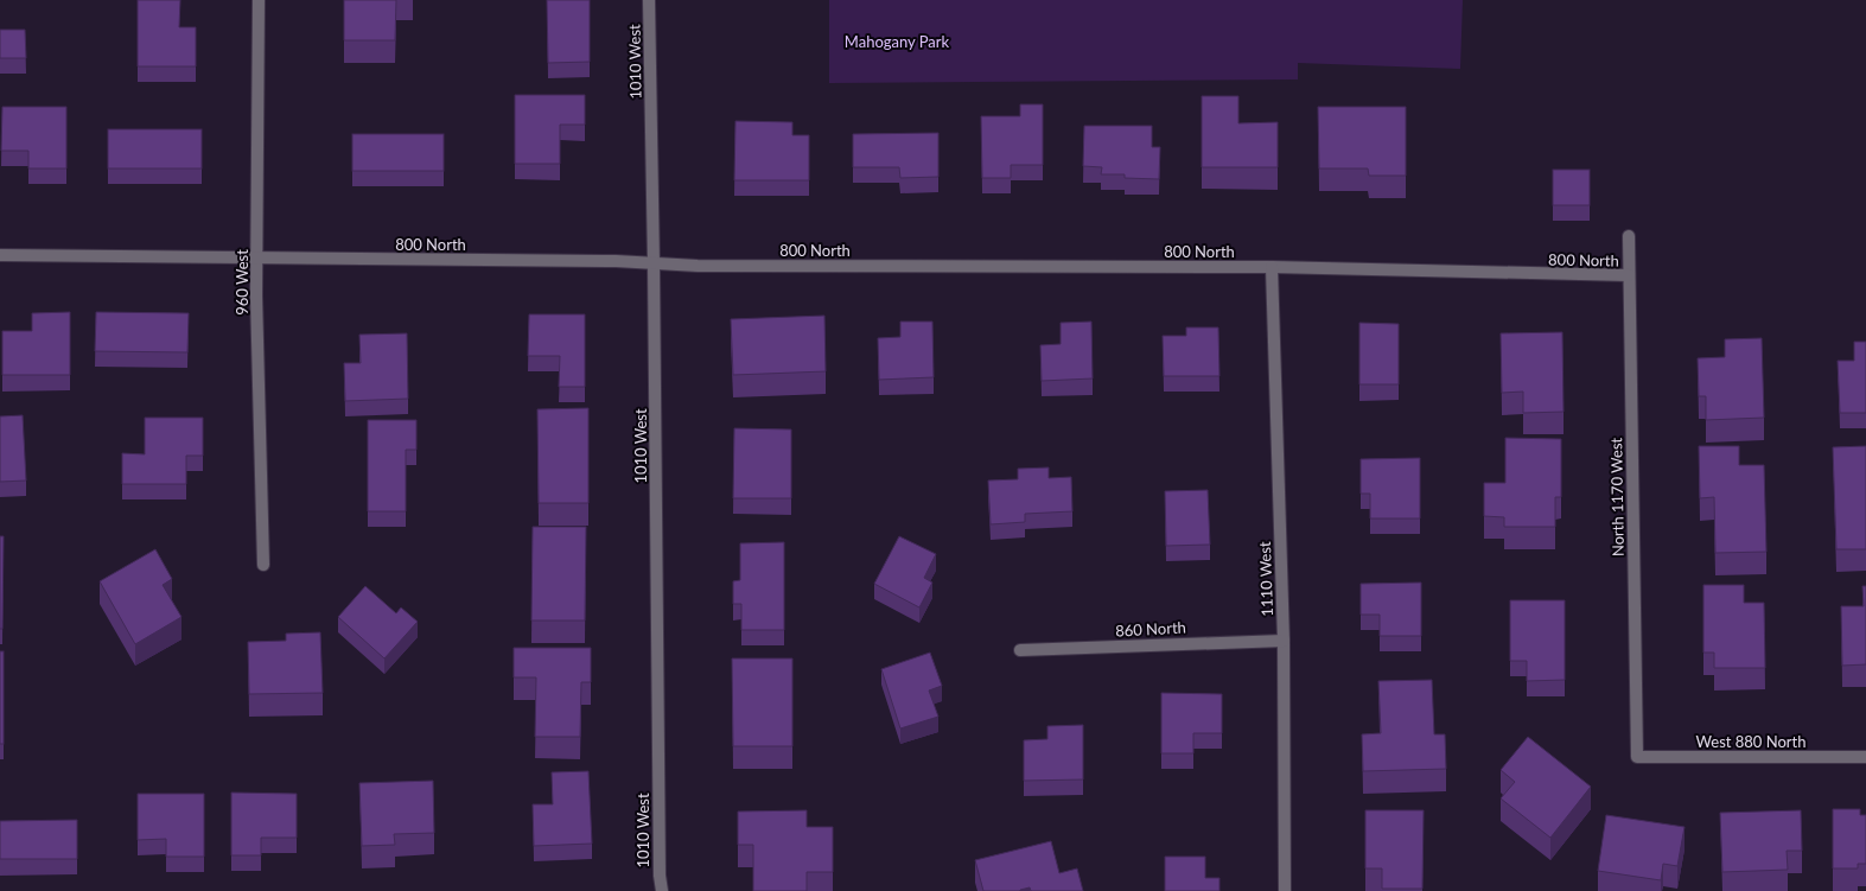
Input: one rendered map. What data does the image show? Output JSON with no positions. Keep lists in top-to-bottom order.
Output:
{
  "streets": {
    "street": [
      "1010 West",
      "800 North",
      "960 West",
      "North 1170 West",
      "1110 West",
      "860 North",
      "West 880 North"
    ]
  },
  "crossings": [
    ["1010 West", "800 North"],
    ["800 North", "960 West"],
    ["800 North", "North 1170 West"],
    ["800 North", "1110 West"],
    ["North 1170 West", "West 880 North"],
    ["1110 West", "860 North"]
  ],
  "parks": ["Mahogany Park"]
}
